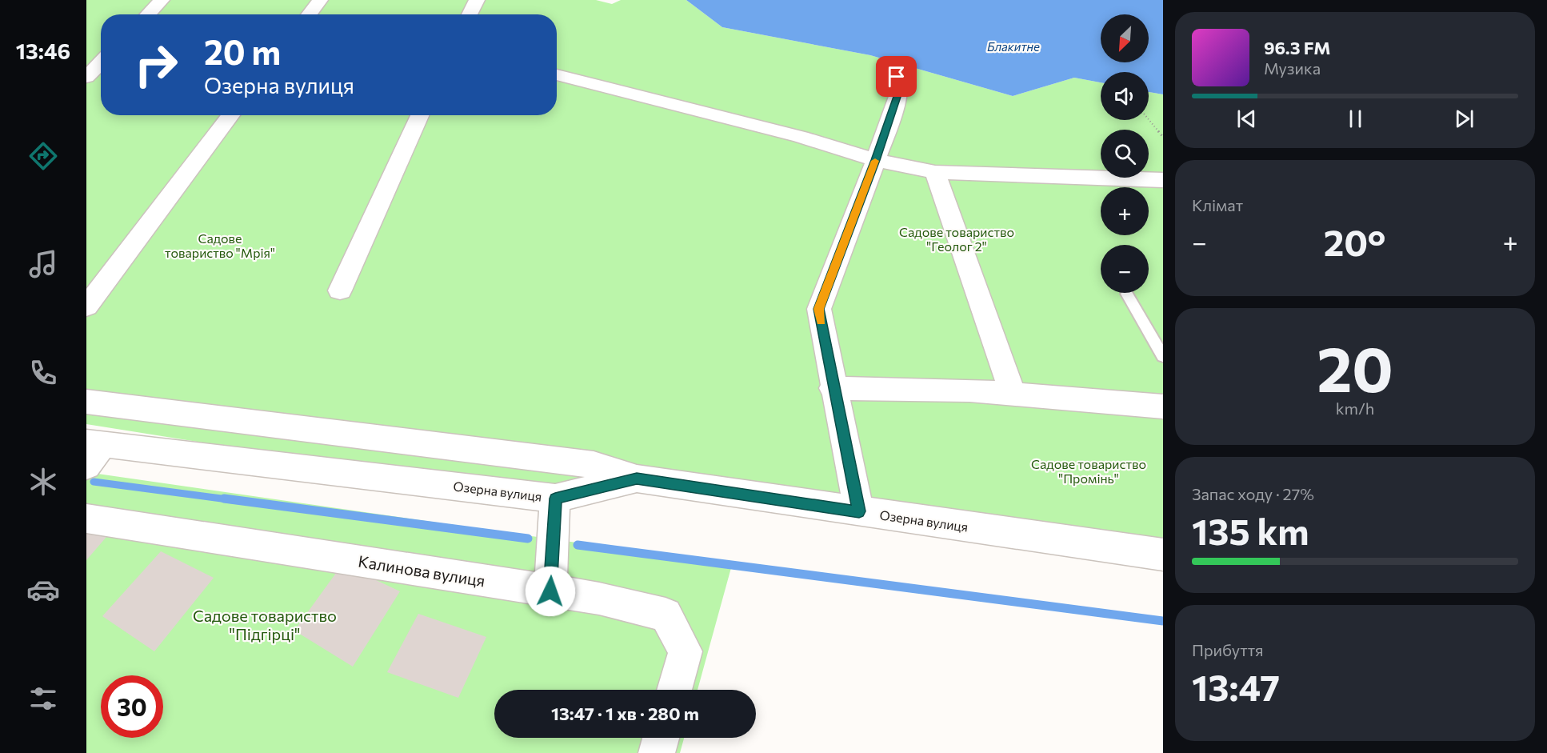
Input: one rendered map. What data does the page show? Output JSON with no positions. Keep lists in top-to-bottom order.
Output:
{
  "streets": {
    "street": ["Озерна вулиця", "Калинова вулиця"]
  },
  "water": ["Блакитне"],
  "parks": [
    "Садове товариство \"Геолог 2\"",
    "Садове товариство \"Мрія\"",
    "Садове товариство \"Промінь\"",
    "Садове товариство \"Підгірці\""
  ],
  "north": "bottom left",
  "page": {
    "tabs": "13:46",
    "map_buttons": ["+", "−"],
    "turn": ["20 m", "Озерна вулиця"],
    "song": ["96.3 FM", "Музика"],
    "tile": [
      "Клімат",
      ["20", "km/h"],
      ["Запас ходу · 27%", "135 km"],
      ["Прибуття", "13:47"]
    ],
    "heat": ["−", "20°", "+"],
    "limit": "30",
    "trip": "13:47 · 1 хв · 280 m"
  }
}
